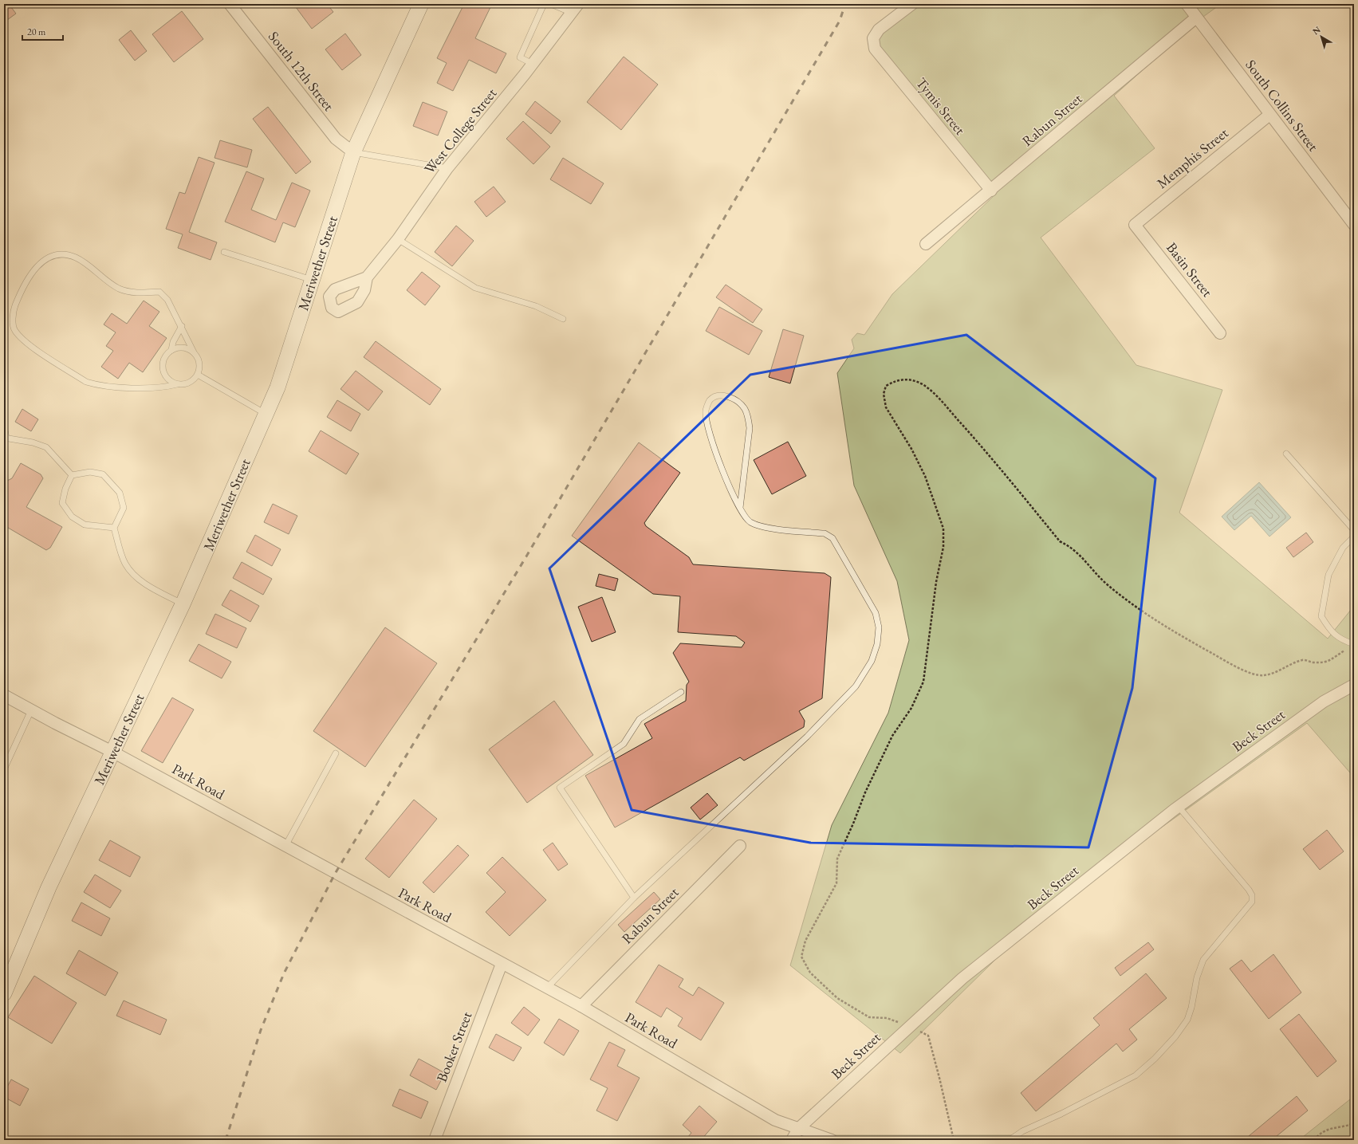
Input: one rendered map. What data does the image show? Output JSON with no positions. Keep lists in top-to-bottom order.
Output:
{
  "streets": {
    "street": [
      "South 12th Street",
      "South Collins Street",
      "Tymis Street",
      "Rabun Street",
      "West College Street",
      "Memphis Street",
      "Meriwether Street",
      "Basin Street",
      "Beck Street",
      "Park Road",
      "Booker Street"
    ]
  },
  "crossings": [
    ["South 12th Street", "Meriwether Street"],
    ["South Collins Street", "Rabun Street"],
    ["South Collins Street", "Memphis Street"],
    ["Tymis Street", "Rabun Street"],
    ["Rabun Street", "Park Road"],
    ["Memphis Street", "Basin Street"],
    ["Meriwether Street", "Park Road"],
    ["Beck Street", "Park Road"],
    ["Park Road", "Booker Street"]
  ],
  "scale_bar": "20 m",
  "north": "top left"
}
